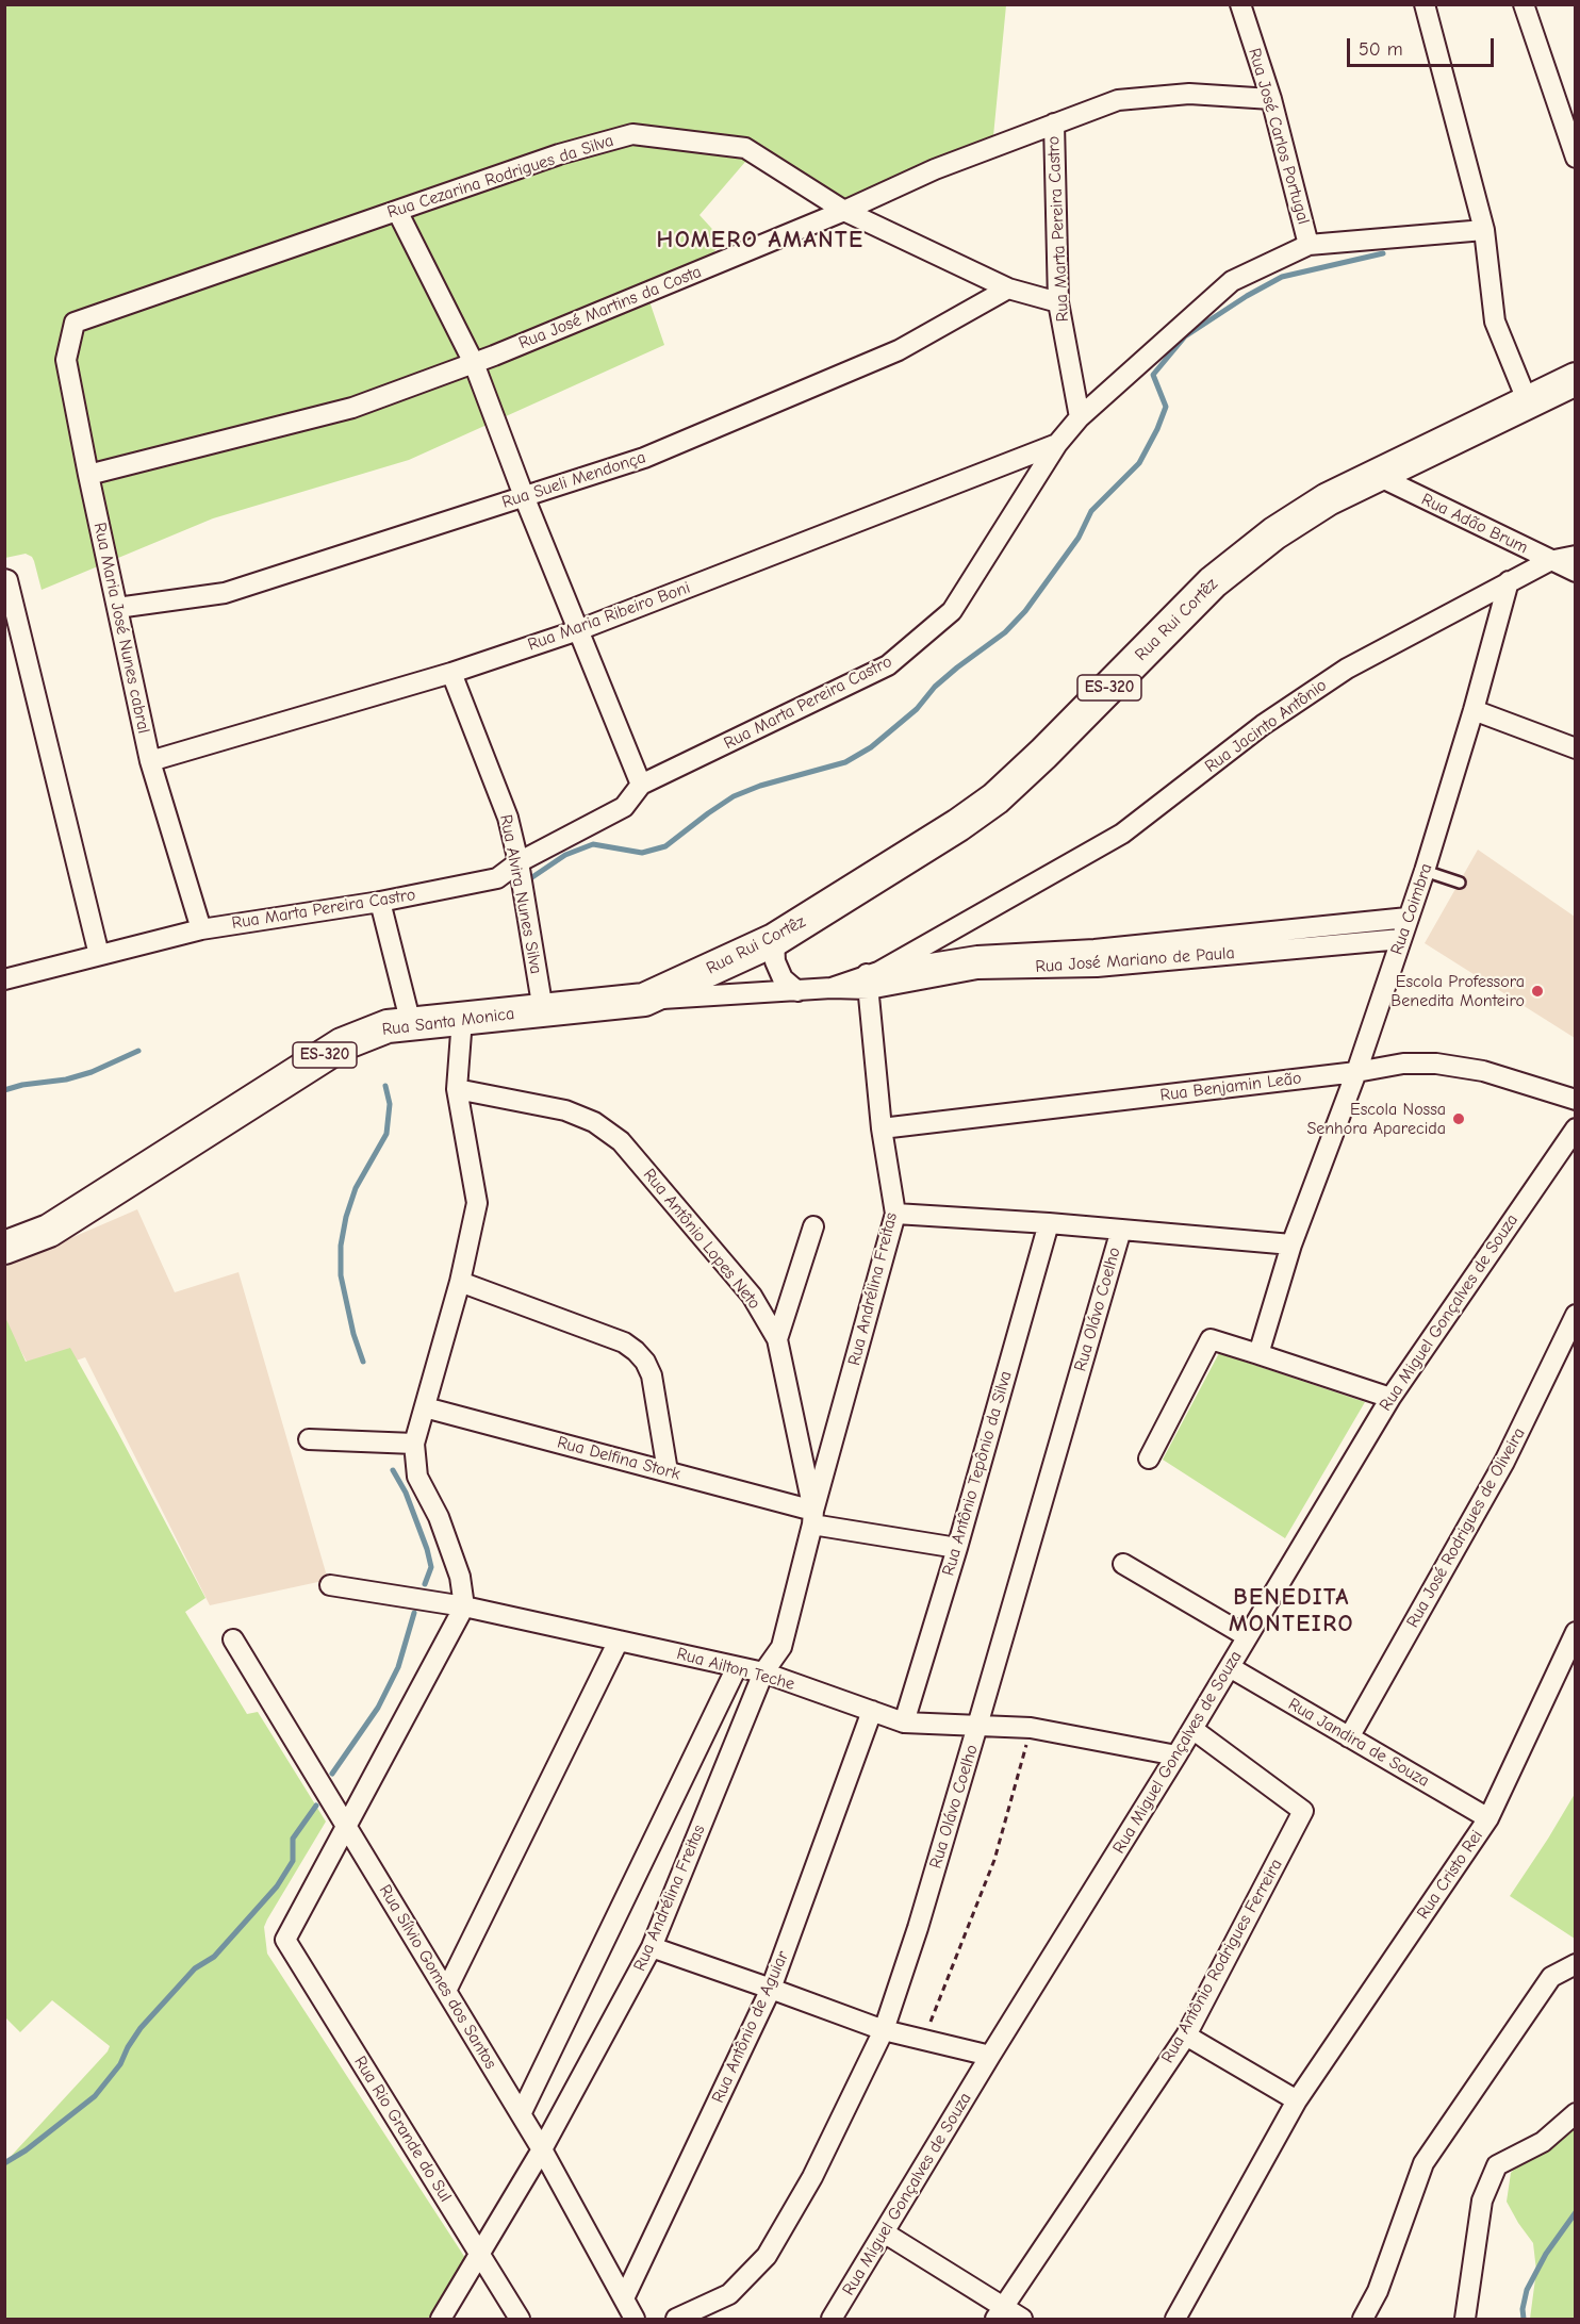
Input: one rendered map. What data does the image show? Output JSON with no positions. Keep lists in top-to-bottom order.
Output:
{
  "streets": {
    "main road": ["Rua Rui Cortêz", "ES-320", "Rua Santa Monica"],
    "street": [
      "Rua José Carlos Portugal",
      "Rua Cezarina Rodrigues da Silva",
      "Rua Marta Pereira Castro",
      "Rua José Martins da Costa",
      "Rua Sueli Mendonça",
      "Rua Adão Brum",
      "Rua Maria Ribeiro Boni",
      "Rua Maria José Nunes cabral",
      "Rua Jacinto Antônio",
      "Rua Alvira Nunes Silva",
      "Rua Coimbra",
      "Rua José Mariano de Paula",
      "Rua Benjamin Leão",
      "Rua Antônio Lopes Neto",
      "Rua Andrélina Freitas",
      "Rua Olávo Coelho",
      "Rua Miguel Gonçalves de Souza",
      "Rua Delfina Stork",
      "Rua Antônio Tepônio da Silva",
      "Rua José Rodrigues de Oliveira",
      "Rua Ailton Teche",
      "Rua Jandira de Souza",
      "Rua Cristo Rei",
      "Rua Antônio Rodrigues Ferreira",
      "Rua Sílvio Gomes dos Santos",
      "Rua Antônio de Aguiar",
      "Rua Rio Grande do Sul"
    ]
  },
  "crossings": [
    ["Rua José Carlos Portugal", "Rua José Martins da Costa"],
    ["Rua Cezarina Rodrigues da Silva", "Rua Marta Pereira Castro"],
    ["Rua Cezarina Rodrigues da Silva", "Rua José Martins da Costa"],
    ["Rua Cezarina Rodrigues da Silva", "Rua Sueli Mendonça"],
    ["Rua Cezarina Rodrigues da Silva", "Rua Maria José Nunes cabral"],
    ["Rua Marta Pereira Castro", "Rua José Martins da Costa"],
    ["Rua Marta Pereira Castro", "Rua Maria Ribeiro Boni"],
    ["Rua Marta Pereira Castro", "Rua Maria José Nunes cabral"],
    ["Rua Marta Pereira Castro", "Rua Alvira Nunes Silva"],
    ["Rua José Martins da Costa", "Rua Maria José Nunes cabral"],
    ["Rua Sueli Mendonça", "Rua Maria José Nunes cabral"],
    ["Rua Adão Brum", "Rua Rui Cortêz"],
    ["Rua Adão Brum", "Rua Jacinto Antônio"],
    ["Rua Maria Ribeiro Boni", "Rua Maria José Nunes cabral"],
    ["Rua Maria Ribeiro Boni", "Rua Alvira Nunes Silva"],
    ["Rua Rui Cortêz", "Rua Santa Monica"],
    ["Rua Jacinto Antônio", "Rua Coimbra"],
    ["Rua Jacinto Antônio", "Rua José Mariano de Paula"],
    ["Rua Jacinto Antônio", "Rua Santa Monica"],
    ["Rua Jacinto Antônio", "Rua Andrélina Freitas"],
    ["Rua Alvira Nunes Silva", "Rua Santa Monica"],
    ["Rua Coimbra", "Rua José Mariano de Paula"],
    ["Rua Coimbra", "Rua Benjamin Leão"],
    ["Rua José Mariano de Paula", "Rua Andrélina Freitas"],
    ["Rua Benjamin Leão", "Rua Andrélina Freitas"],
    ["Rua Antônio Lopes Neto", "Rua Andrélina Freitas"],
    ["Rua Antônio Lopes Neto", "Rua Delfina Stork"],
    ["Rua Andrélina Freitas", "Rua Delfina Stork"],
    ["Rua Andrélina Freitas", "Rua Ailton Teche"],
    ["Rua Andrélina Freitas", "Rua Sílvio Gomes dos Santos"],
    ["Rua Andrélina Freitas", "Rua Rio Grande do Sul"],
    ["Rua Olávo Coelho", "Rua Ailton Teche"],
    ["Rua Miguel Gonçalves de Souza", "Rua Ailton Teche"],
    ["Rua Miguel Gonçalves de Souza", "Rua Jandira de Souza"],
    ["Rua Miguel Gonçalves de Souza", "Rua Antônio Rodrigues Ferreira"],
    ["Rua Antônio Tepônio da Silva", "Rua Ailton Teche"],
    ["Rua José Rodrigues de Oliveira", "Rua Jandira de Souza"],
    ["Rua Ailton Teche", "Rua Antônio de Aguiar"],
    ["Rua Jandira de Souza", "Rua Cristo Rei"],
    ["Rua Sílvio Gomes dos Santos", "Rua Antônio de Aguiar"],
    ["Rua Sílvio Gomes dos Santos", "Rua Rio Grande do Sul"]
  ],
  "districts": ["HOMERO AMANTE", "BENEDITA MONTEIRO"],
  "places": ["Escola Professora Benedita Monteiro", "Escola Nossa Senhora Aparecida"],
  "scale_bar": "50 m"
}
